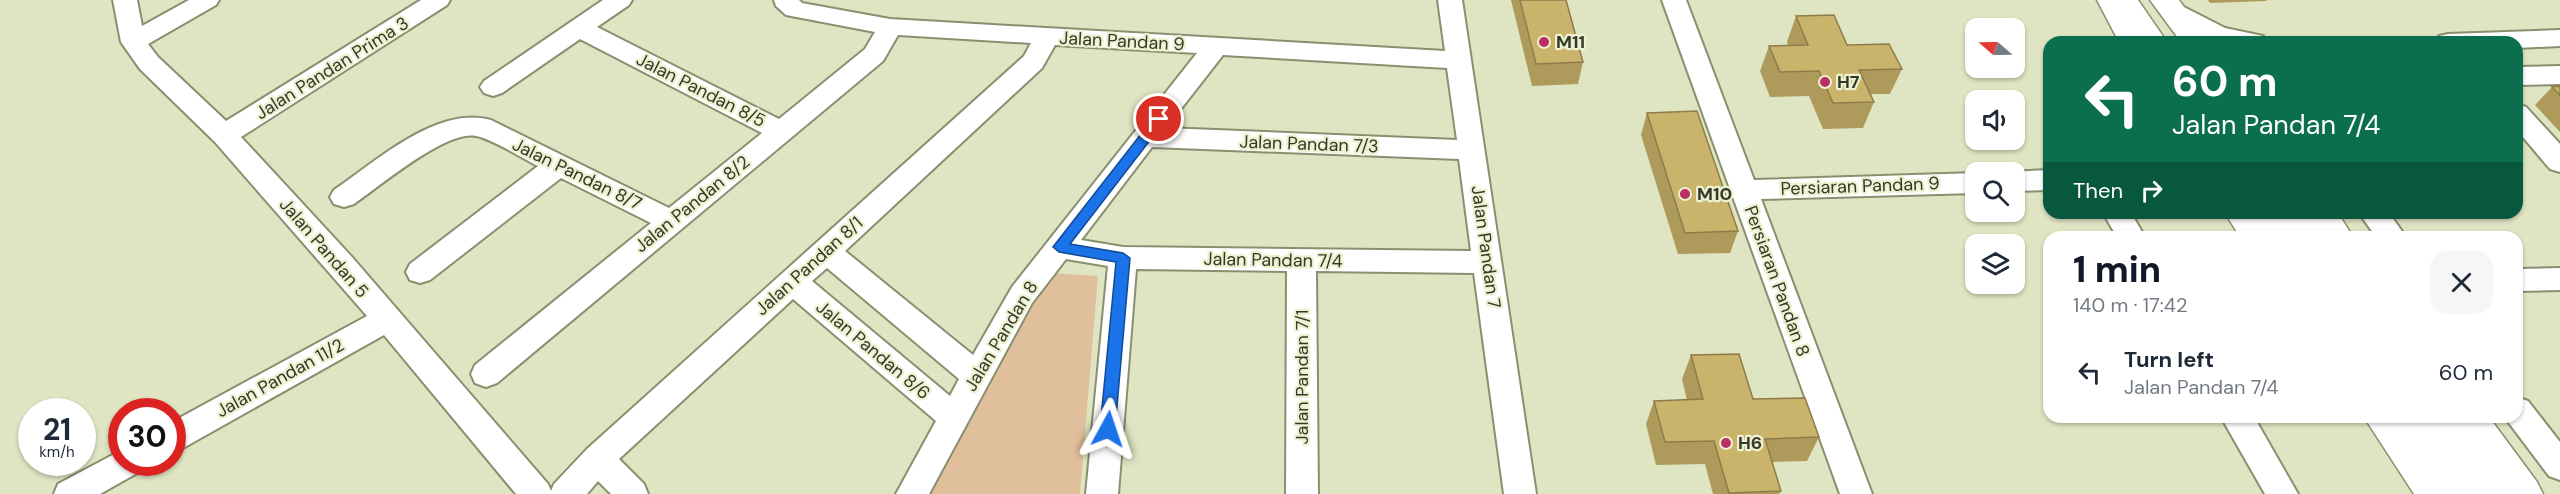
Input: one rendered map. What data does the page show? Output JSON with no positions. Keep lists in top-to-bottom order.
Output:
{
  "streets": {
    "street": [
      "Jalan Pandan 9",
      "Jalan Pandan Prima 3",
      "Jalan Pandan 8/5",
      "Jalan Pandan 7/3",
      "Jalan Pandan 8/7",
      "Persiaran Pandan 9",
      "Jalan Pandan 8/2",
      "Jalan Pandan 7",
      "Jalan Pandan 5",
      "Jalan Pandan 7/4",
      "Jalan Pandan 8/1",
      "Persiaran Pandan 8",
      "Jalan Pandan 8",
      "Jalan Pandan 8/6",
      "Jalan Pandan 7/1",
      "Jalan Pandan 11/2"
    ]
  },
  "crossings": [
    ["Jalan Pandan 9", "Jalan Pandan 8/2"],
    ["Jalan Pandan 9", "Jalan Pandan 7"],
    ["Jalan Pandan 9", "Jalan Pandan 8/1"],
    ["Jalan Pandan 9", "Jalan Pandan 8"],
    ["Jalan Pandan Prima 3", "Jalan Pandan 5"],
    ["Jalan Pandan 8/5", "Jalan Pandan 8/2"],
    ["Jalan Pandan 7/3", "Jalan Pandan 7"],
    ["Jalan Pandan 7/3", "Jalan Pandan 8"],
    ["Jalan Pandan 8/7", "Jalan Pandan 8/2"],
    ["Persiaran Pandan 9", "Persiaran Pandan 8"],
    ["Jalan Pandan 7", "Jalan Pandan 7/4"],
    ["Jalan Pandan 5", "Jalan Pandan 11/2"],
    ["Jalan Pandan 7/4", "Jalan Pandan 8"],
    ["Jalan Pandan 7/4", "Jalan Pandan 7/1"],
    ["Jalan Pandan 8/1", "Jalan Pandan 8/6"],
    ["Jalan Pandan 8", "Jalan Pandan 8/6"]
  ],
  "places": [
    "M11",
    "H7",
    "M10",
    "H6"
  ],
  "north": "left",
  "page": {
    "turn": ["60 m", "Jalan Pandan 7/4"],
    "then": "Then",
    "heading": ["1 min", "140 m · 17:42"],
    "list": [
      {
        "name": "Turn left",
        "note": "Jalan Pandan 7/4",
        "value": "60 m"
      }
    ],
    "speed": "21 km/h",
    "limit": "30"
  }
}
